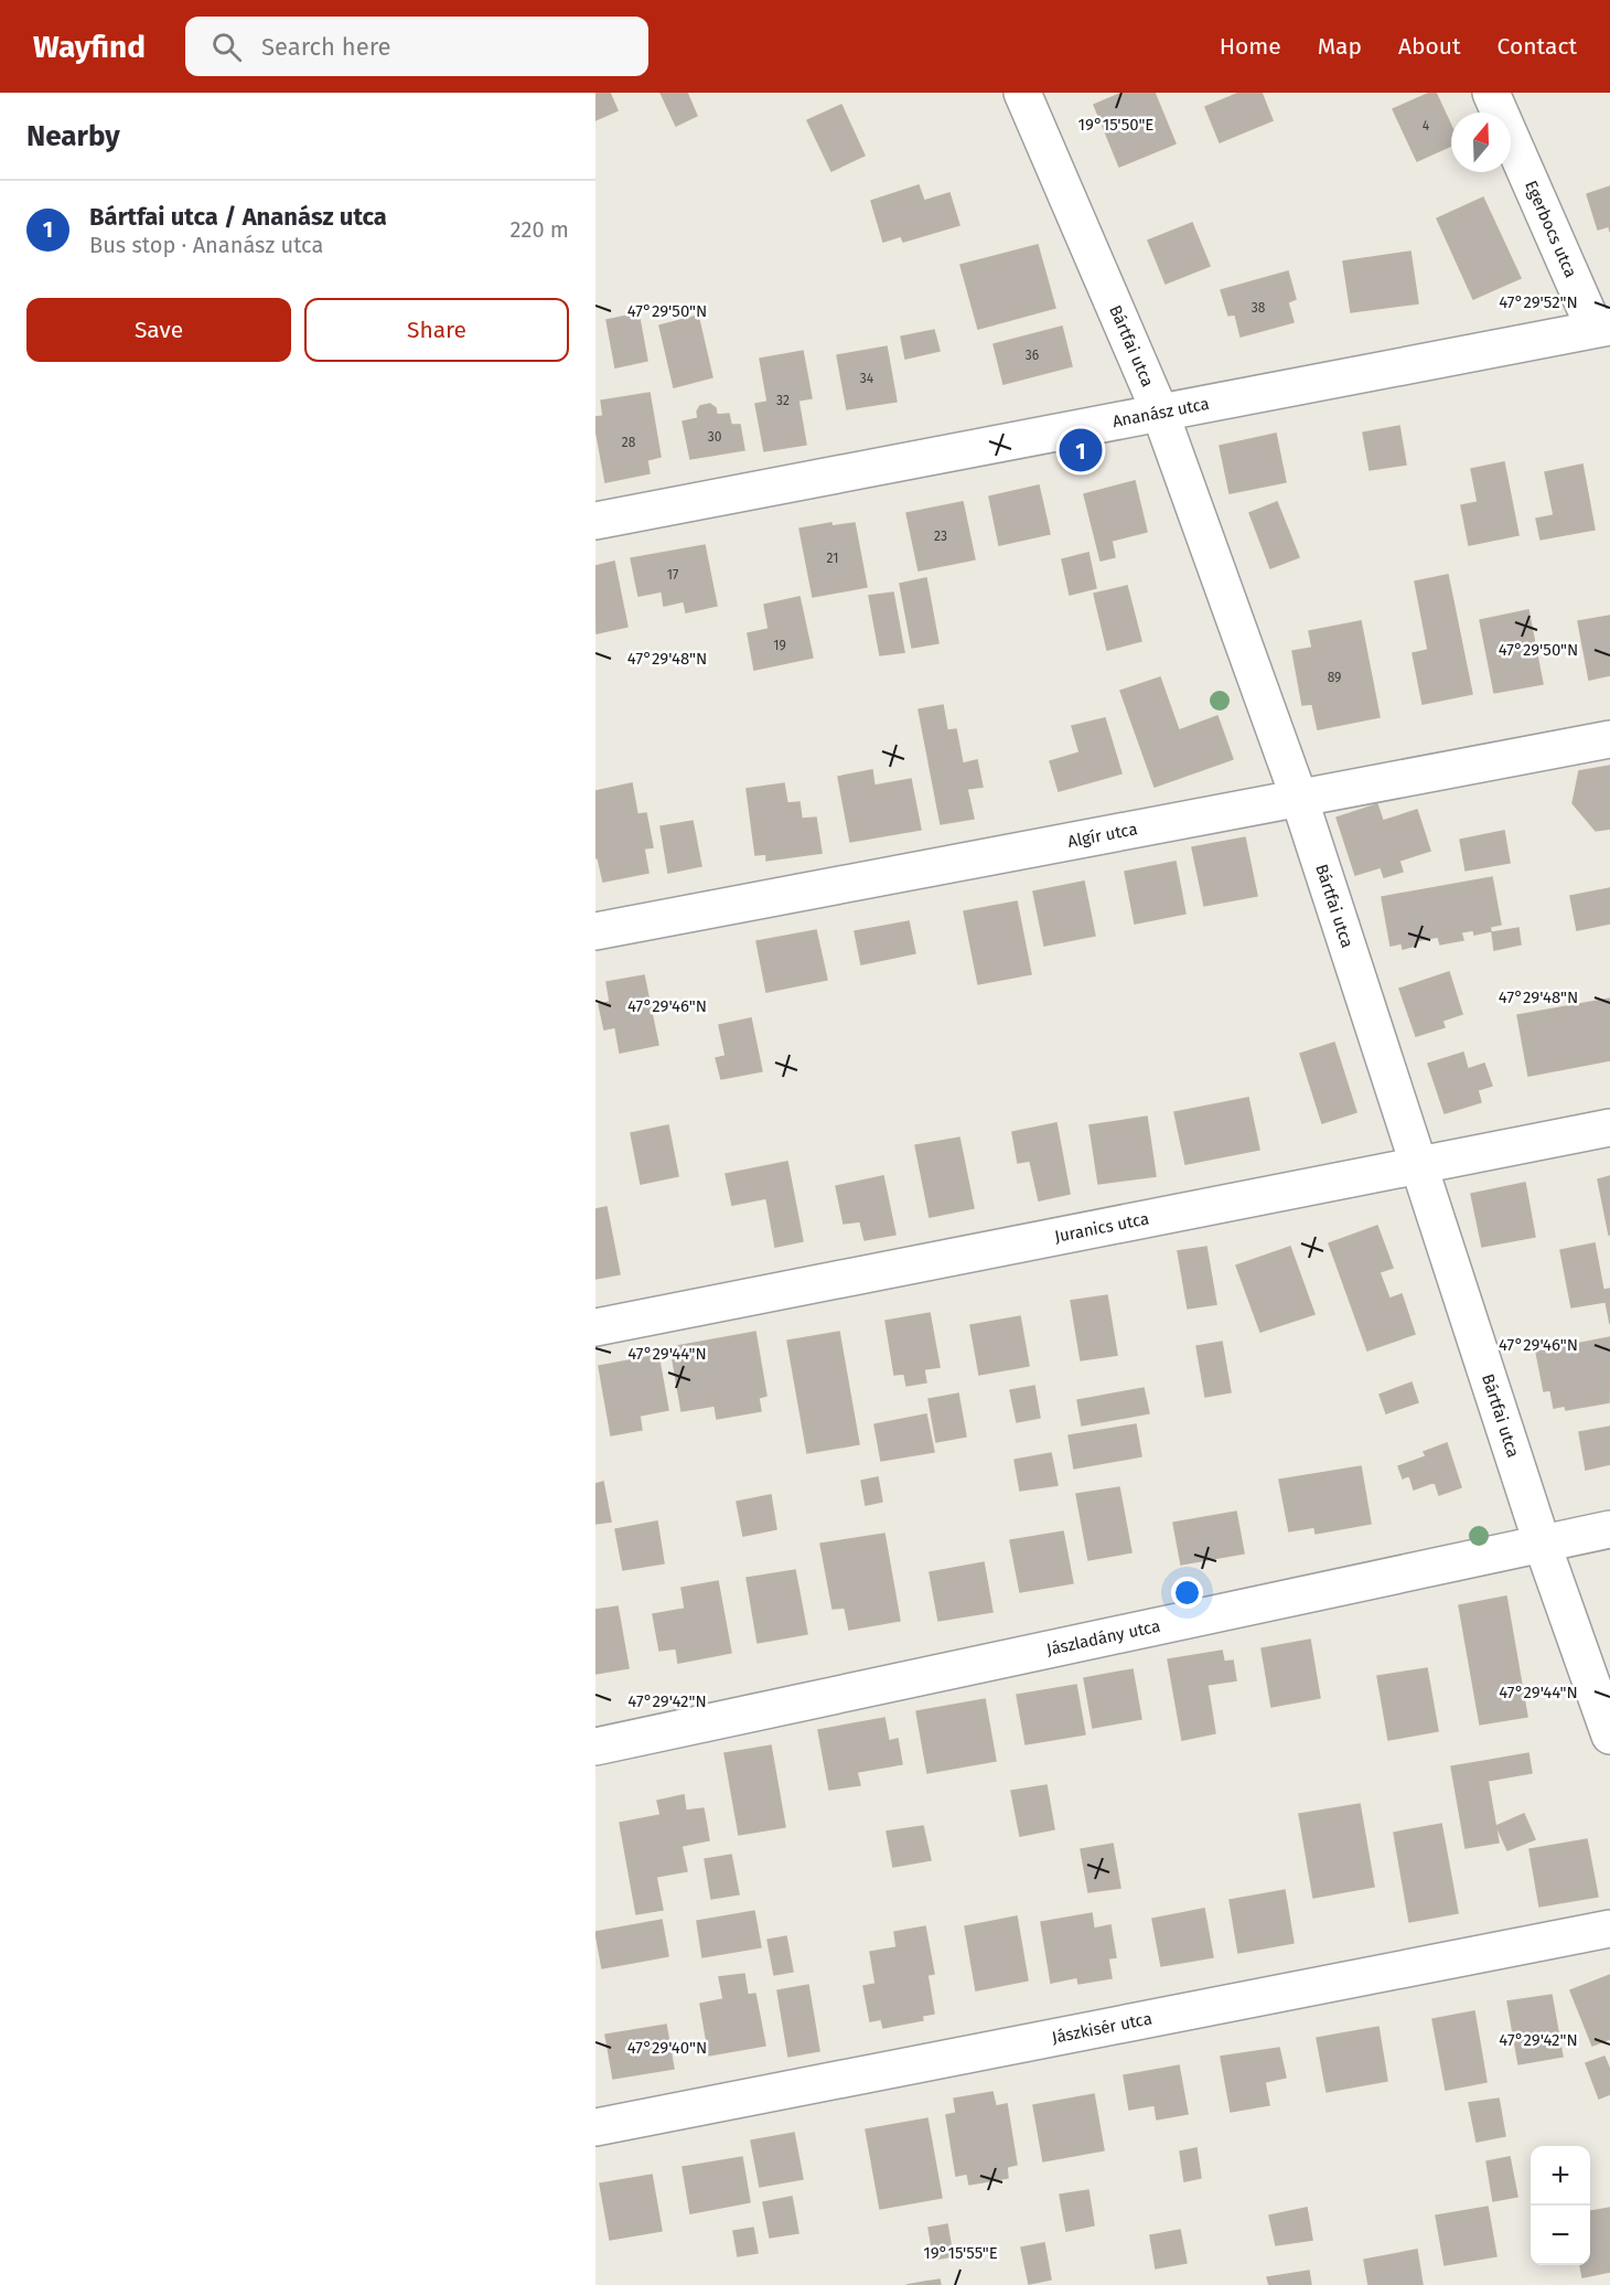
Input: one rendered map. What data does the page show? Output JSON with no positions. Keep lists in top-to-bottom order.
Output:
{
  "streets": {
    "street": [
      "Egerbocs utca",
      "Bártfai utca",
      "Ananász utca",
      "Algír utca",
      "Juranics utca",
      "Jászladány utca",
      "Jászkisér utca"
    ]
  },
  "crossings": [
    ["Egerbocs utca", "Ananász utca"],
    ["Bártfai utca", "Ananász utca"],
    ["Bártfai utca", "Algír utca"],
    ["Bártfai utca", "Juranics utca"],
    ["Bártfai utca", "Jászladány utca"]
  ],
  "house_numbers": [
    "4",
    "38",
    "36",
    "34",
    "32",
    "30",
    "28",
    "23",
    "21",
    "17",
    "19",
    "89"
  ],
  "north": "top",
  "page": {
    "header": "Wayfind",
    "search": "Search here",
    "nav": [
      "Home",
      "Map",
      "About",
      "Contact"
    ],
    "heading": "Nearby",
    "list": [
      {
        "mark": "1",
        "name": "Bártfai utca / Ananász utca",
        "note": "Bus stop · Ananász utca",
        "value": "220 m"
      }
    ],
    "buttons": ["Save", "Share"],
    "pins": "1",
    "map_buttons": ["+", "−"]
  },
  "coordinates": [
    "19°15'50\"E",
    "47°29'52\"N",
    "47°29'50\"N",
    "47°29'48\"N",
    "47°29'46\"N",
    "47°29'44\"N",
    "47°29'42\"N",
    "47°29'40\"N",
    "19°15'55\"E"
  ]
}
